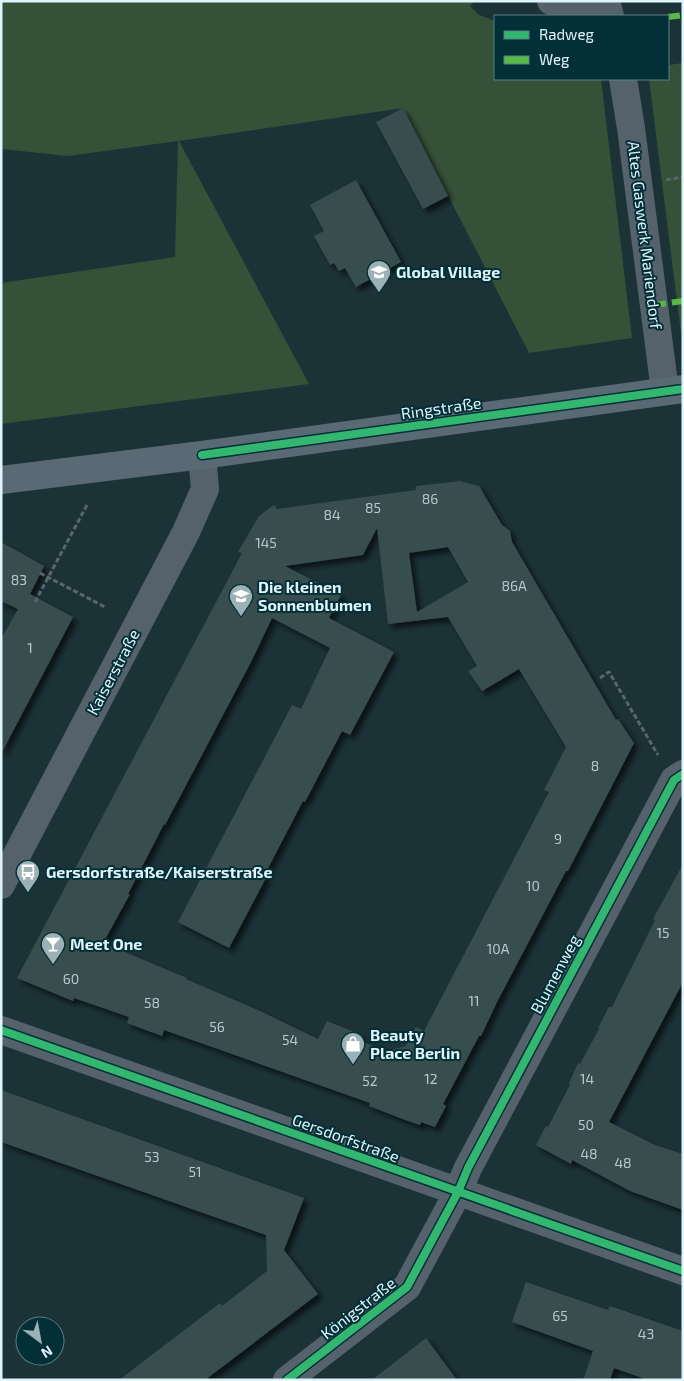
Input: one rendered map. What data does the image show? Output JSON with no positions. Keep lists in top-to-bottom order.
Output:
{
  "streets": {
    "main road": ["Ringstraße"],
    "street": [
      "Altes Gaswerk Mariendorf",
      "Kaiserstraße",
      "Blumenweg",
      "Gersdorfstraße",
      "Königstraße"
    ]
  },
  "crossings": [
    ["Altes Gaswerk Mariendorf", "Ringstraße"],
    ["Ringstraße", "Kaiserstraße"],
    ["Blumenweg", "Gersdorfstraße"],
    ["Blumenweg", "Königstraße"],
    ["Gersdorfstraße", "Königstraße"]
  ],
  "places": {
    "school or university": ["Global Village", "Die kleinen Sonnenblumen"],
    "bus stop": ["Gersdorfstraße/Kaiserstraße"],
    "bar": ["Meet One"],
    "shop": ["Beauty Place Berlin"]
  },
  "house_numbers": [
    "86",
    "85",
    "84",
    "145",
    "83",
    "86A",
    "1",
    "8",
    "9",
    "10",
    "15",
    "10A",
    "60",
    "11",
    "58",
    "56",
    "54",
    "12",
    "14",
    "52",
    "50",
    "48",
    "53",
    "48",
    "51",
    "65",
    "43"
  ],
  "legend": ["Radweg", "Weg"],
  "north": "bottom right"
}
